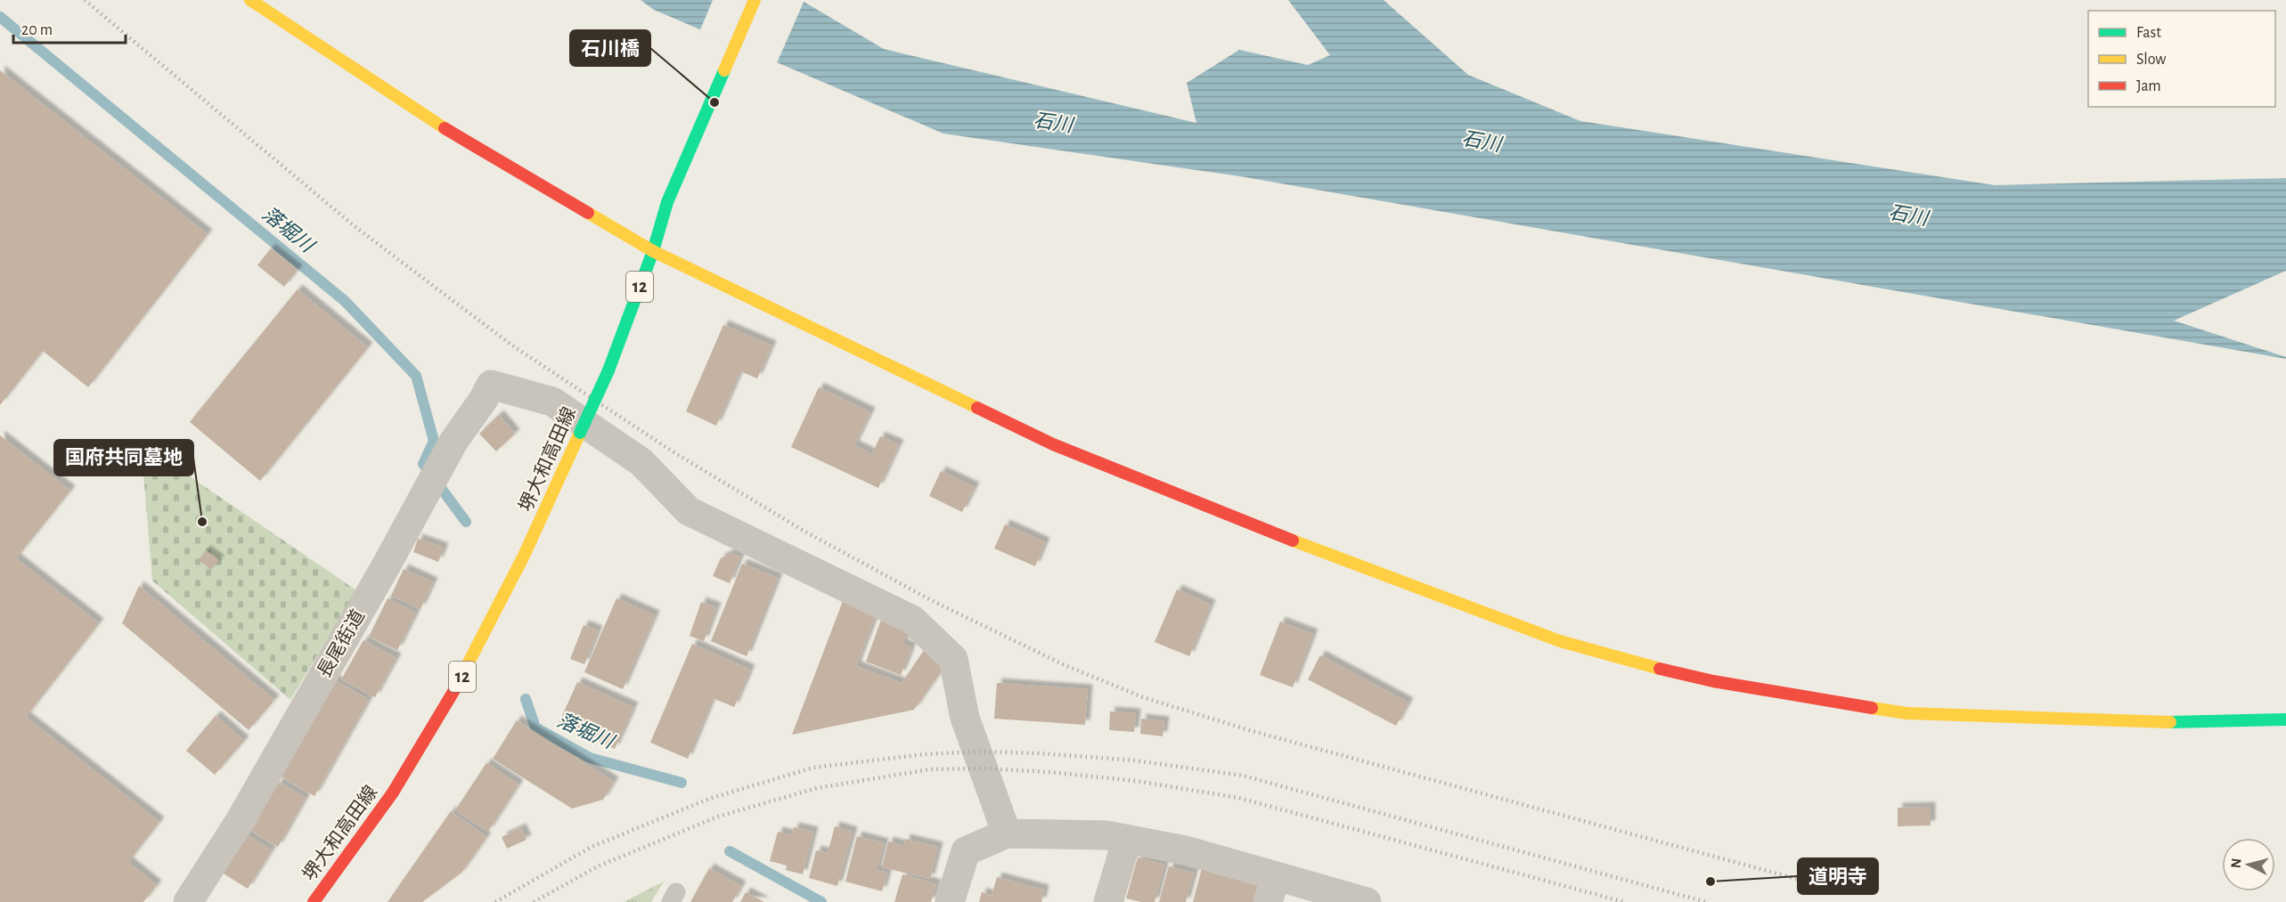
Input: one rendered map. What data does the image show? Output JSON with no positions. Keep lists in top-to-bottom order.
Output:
{
  "streets": {
    "street": ["12", "堺大和高田線", "長尾街道"]
  },
  "water": ["石川", "落堀川"],
  "places": ["石川橋", "国府共同墓地", "道明寺"],
  "legend": ["Fast", "Slow", "Jam"],
  "scale_bar": "20 m",
  "north": "left"
}
